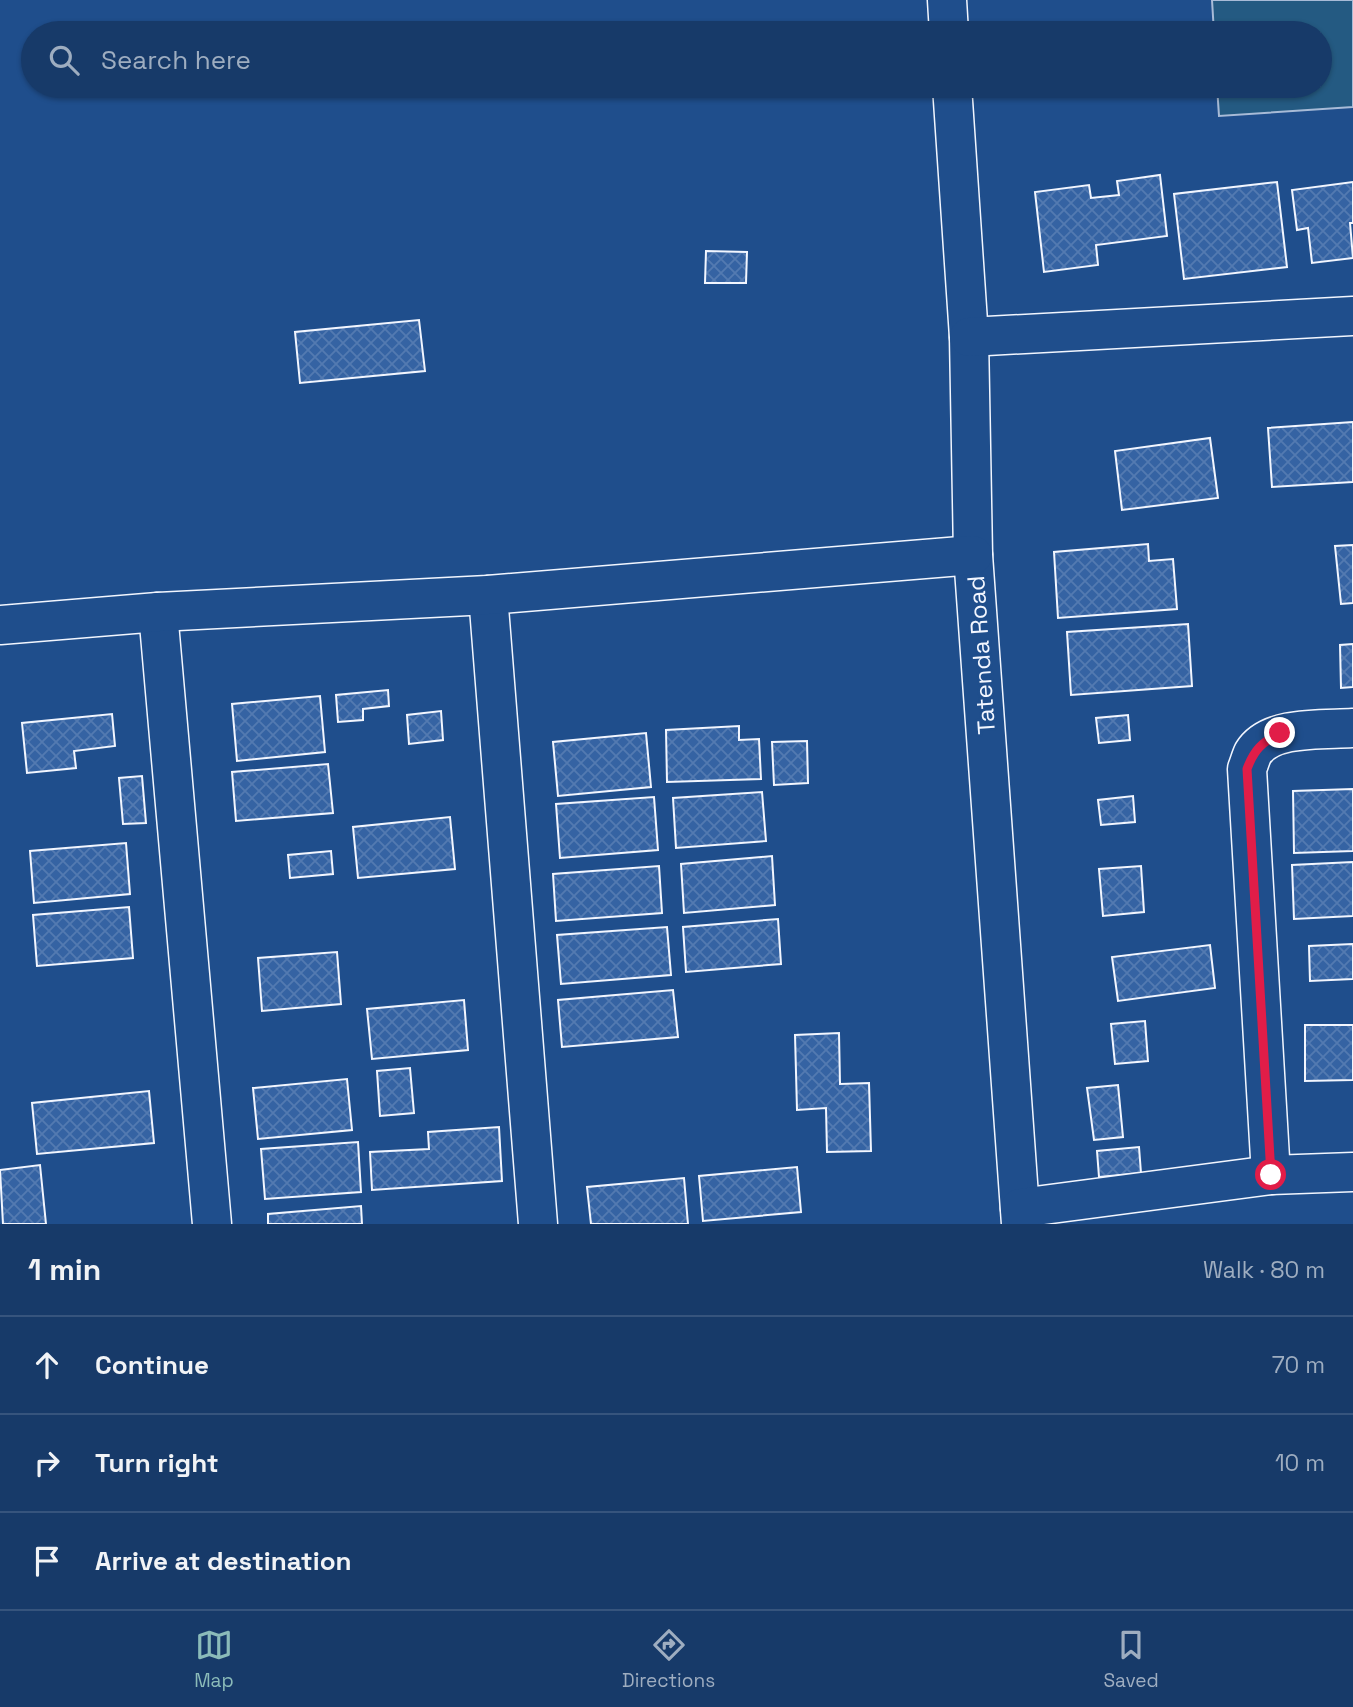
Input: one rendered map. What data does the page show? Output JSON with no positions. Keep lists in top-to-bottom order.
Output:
{
  "streets": {
    "street": ["Tatenda Road"]
  },
  "page": {
    "search": "Search here",
    "heading": ["1 min", "Walk · 80 m"],
    "list": [
      ["Continue", "70 m"],
      ["Turn right", "10 m"],
      "Arrive at destination"
    ],
    "nav": ["Map", "Directions", "Saved"]
  }
}
